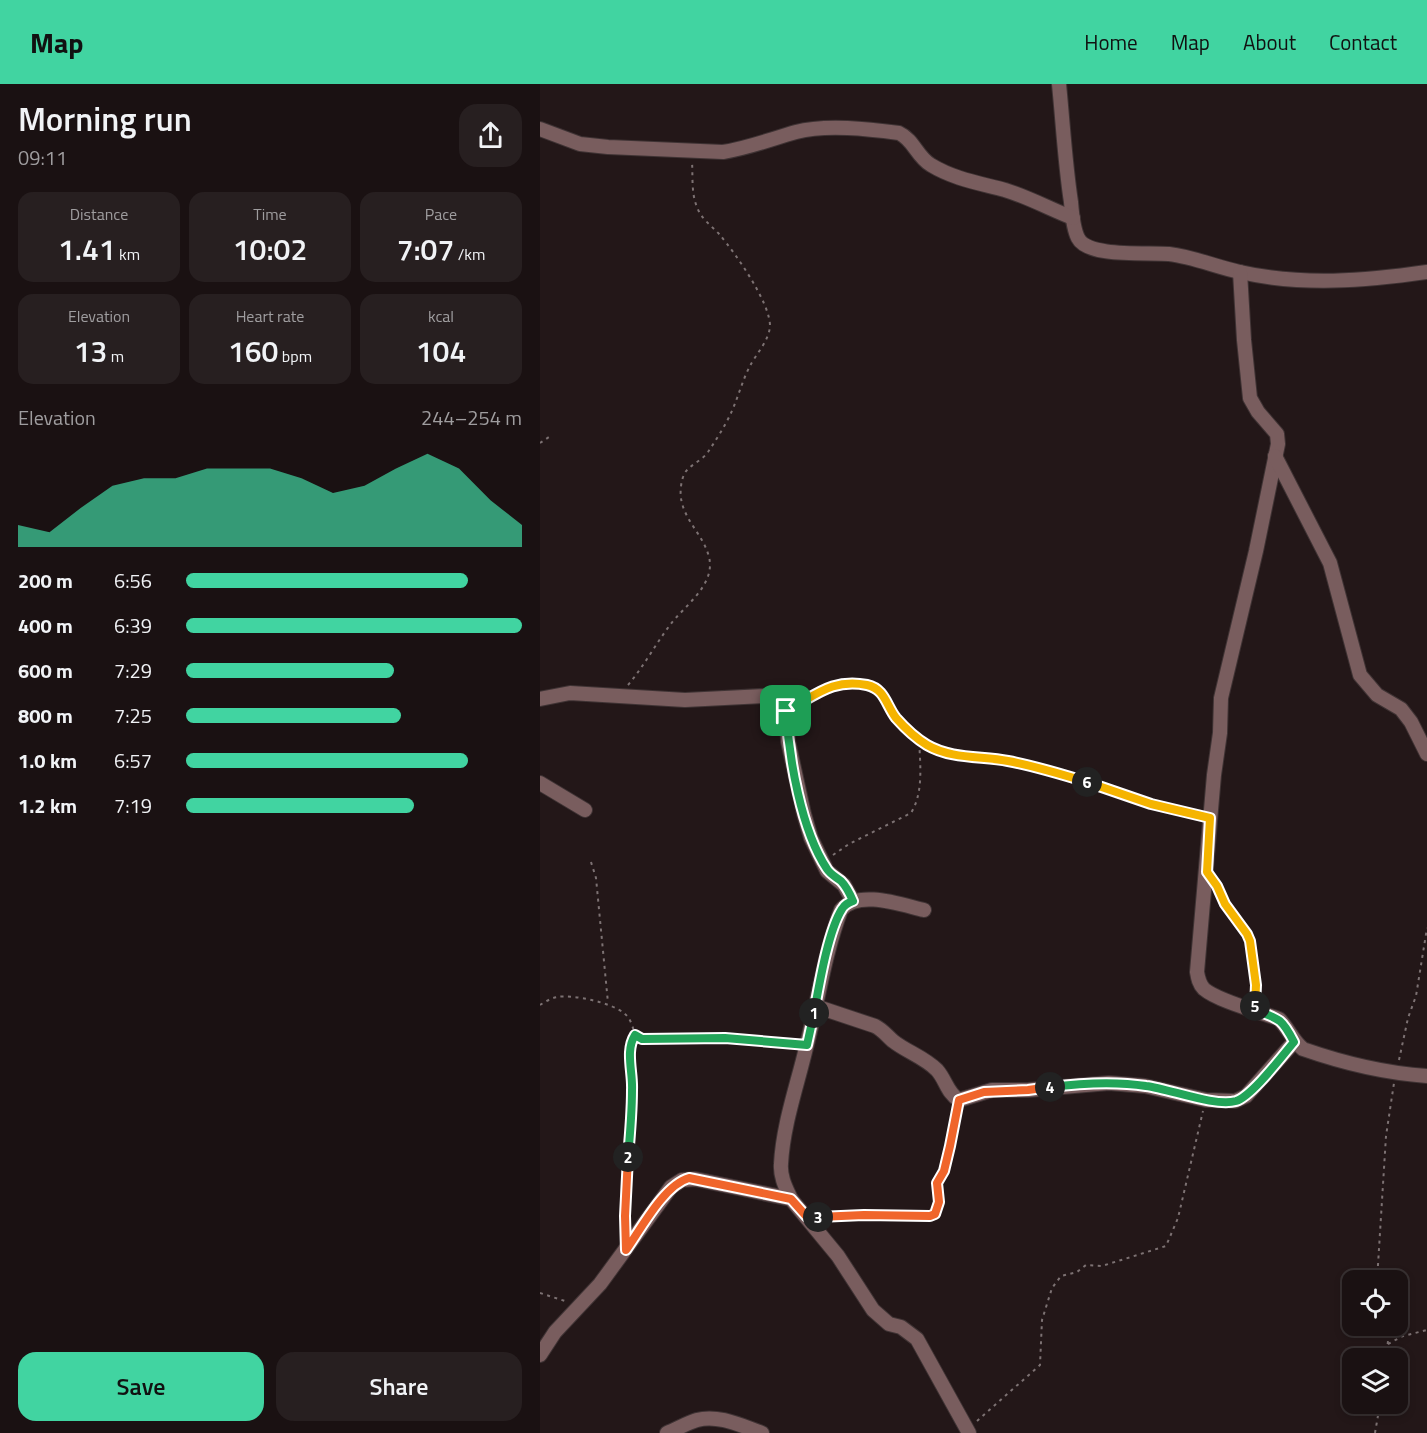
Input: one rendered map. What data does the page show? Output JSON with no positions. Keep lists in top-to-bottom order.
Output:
{
  "page": {
    "header": "Map",
    "nav": [
      "Home",
      "Map",
      "About",
      "Contact"
    ],
    "heading": ["Morning run", "09:11"],
    "stats": [
      ["Distance", "1.41 km"],
      ["Time", "10:02"],
      ["Pace", "7:07 /km"],
      ["Elevation", "13 m"],
      ["Heart rate", "160 bpm"],
      ["kcal", "104"]
    ],
    "chart": ["Elevation", "244–254 m"],
    "list": [
      {
        "name": "200 m",
        "note": "6:56"
      },
      {
        "name": "400 m",
        "note": "6:39"
      },
      {
        "name": "600 m",
        "note": "7:29"
      },
      {
        "name": "800 m",
        "note": "7:25"
      },
      {
        "name": "1.0 km",
        "note": "6:57"
      },
      {
        "name": "1.2 km",
        "note": "7:19"
      }
    ],
    "pins": [
      "6",
      "5",
      "1",
      "4",
      "2",
      "3"
    ],
    "buttons": ["Save", "Share"]
  }
}
